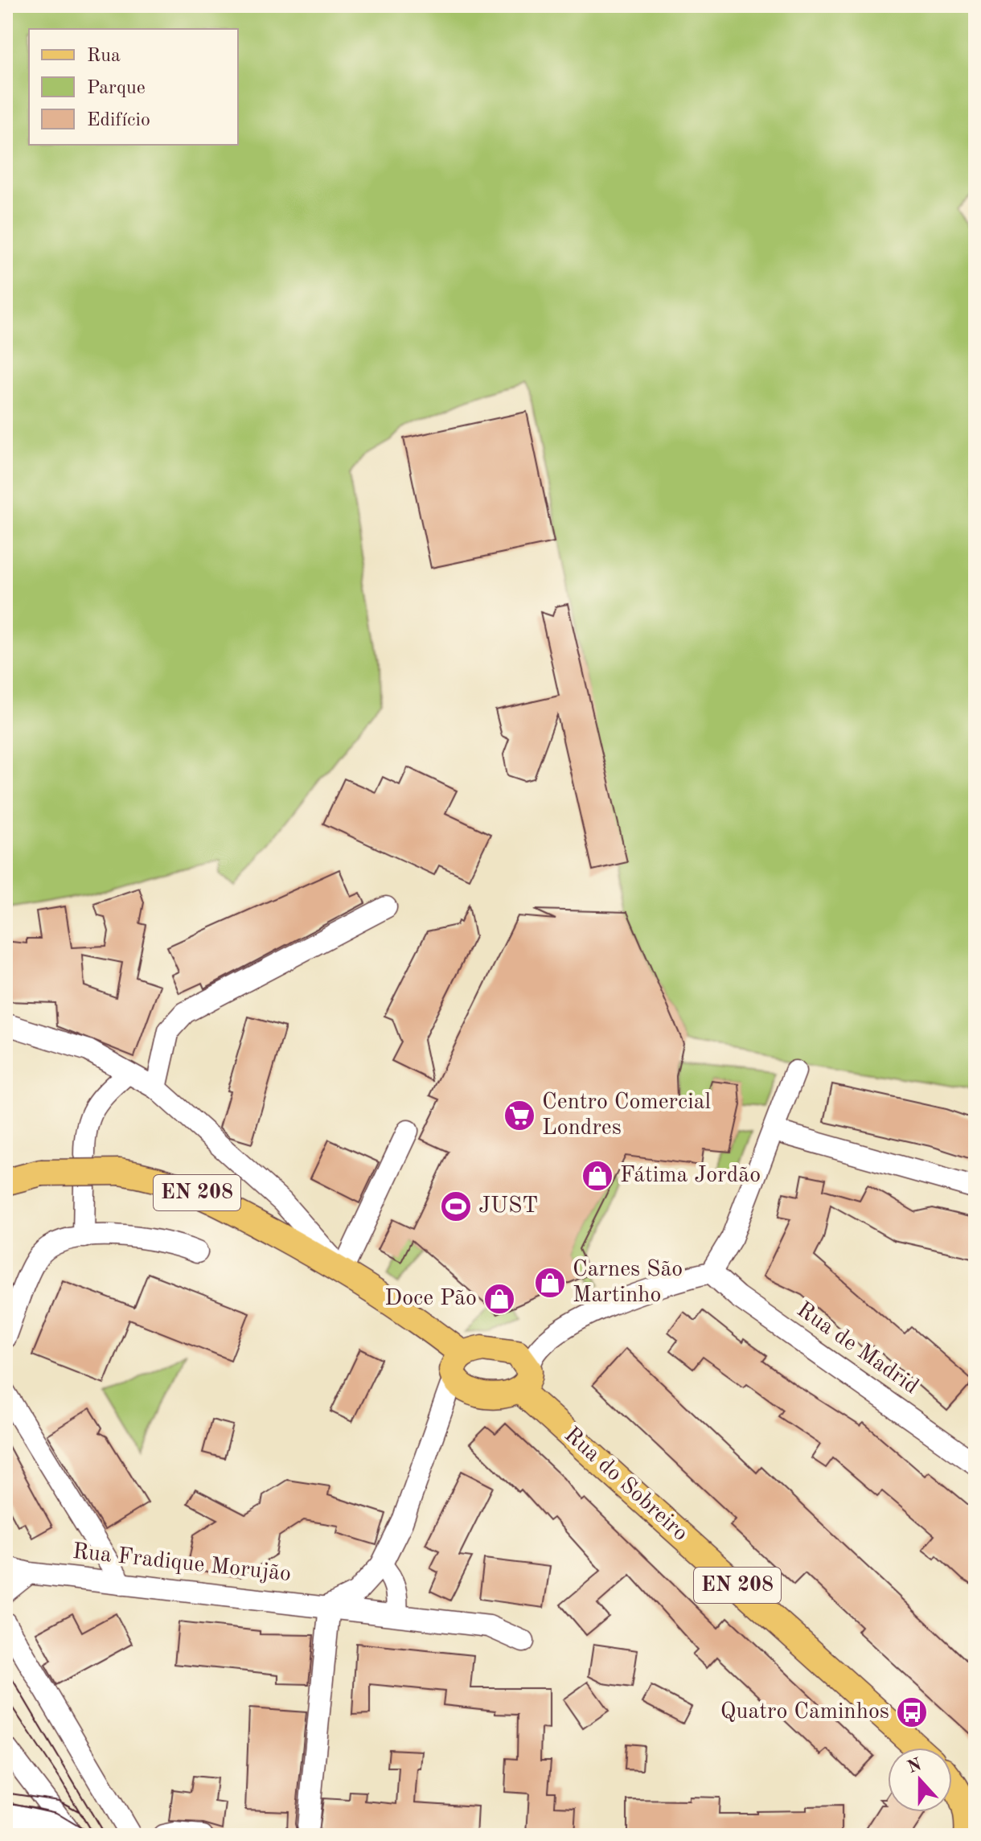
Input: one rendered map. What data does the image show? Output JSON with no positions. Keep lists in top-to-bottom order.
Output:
{
  "streets": {
    "main road": ["EN 208", "Rua do Sobreiro"],
    "street": ["Rua de Madrid", "Rua Fradique Morujão"]
  },
  "places": {
    "supermarket": ["Centro Comercial Londres"],
    "shop": ["Fátima Jordão", "Carnes São Martinho", "Doce Pão"],
    "sports": ["JUST"],
    "bus stop": ["Quatro Caminhos"]
  },
  "legend": ["Rua", "Parque", "Edifício"],
  "north": "top"
}
